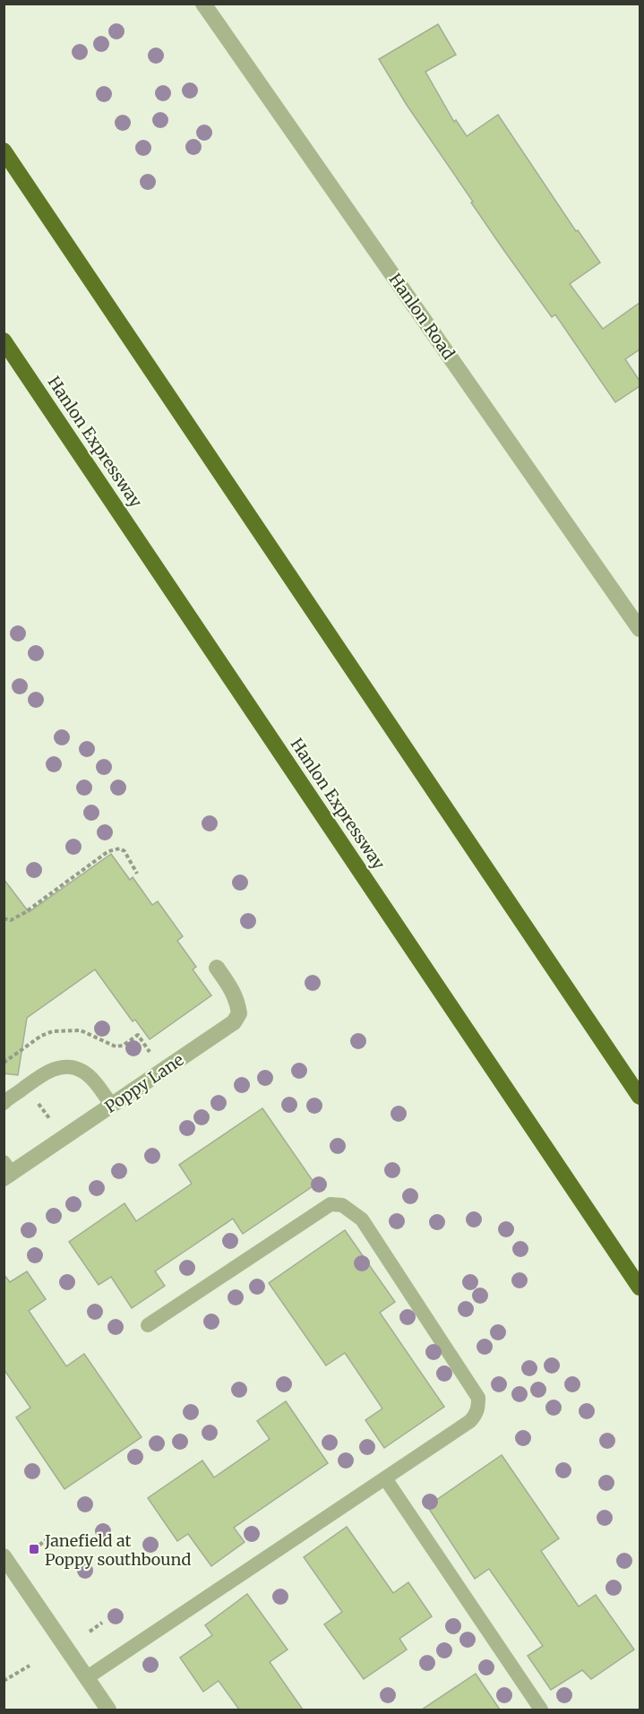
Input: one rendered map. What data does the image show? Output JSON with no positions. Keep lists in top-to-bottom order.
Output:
{
  "streets": {
    "highway": ["Hanlon Expressway"],
    "street": ["Hanlon Road", "Poppy Lane"]
  },
  "places": {
    "transit": ["Janefield at Poppy southbound"]
  }
}
